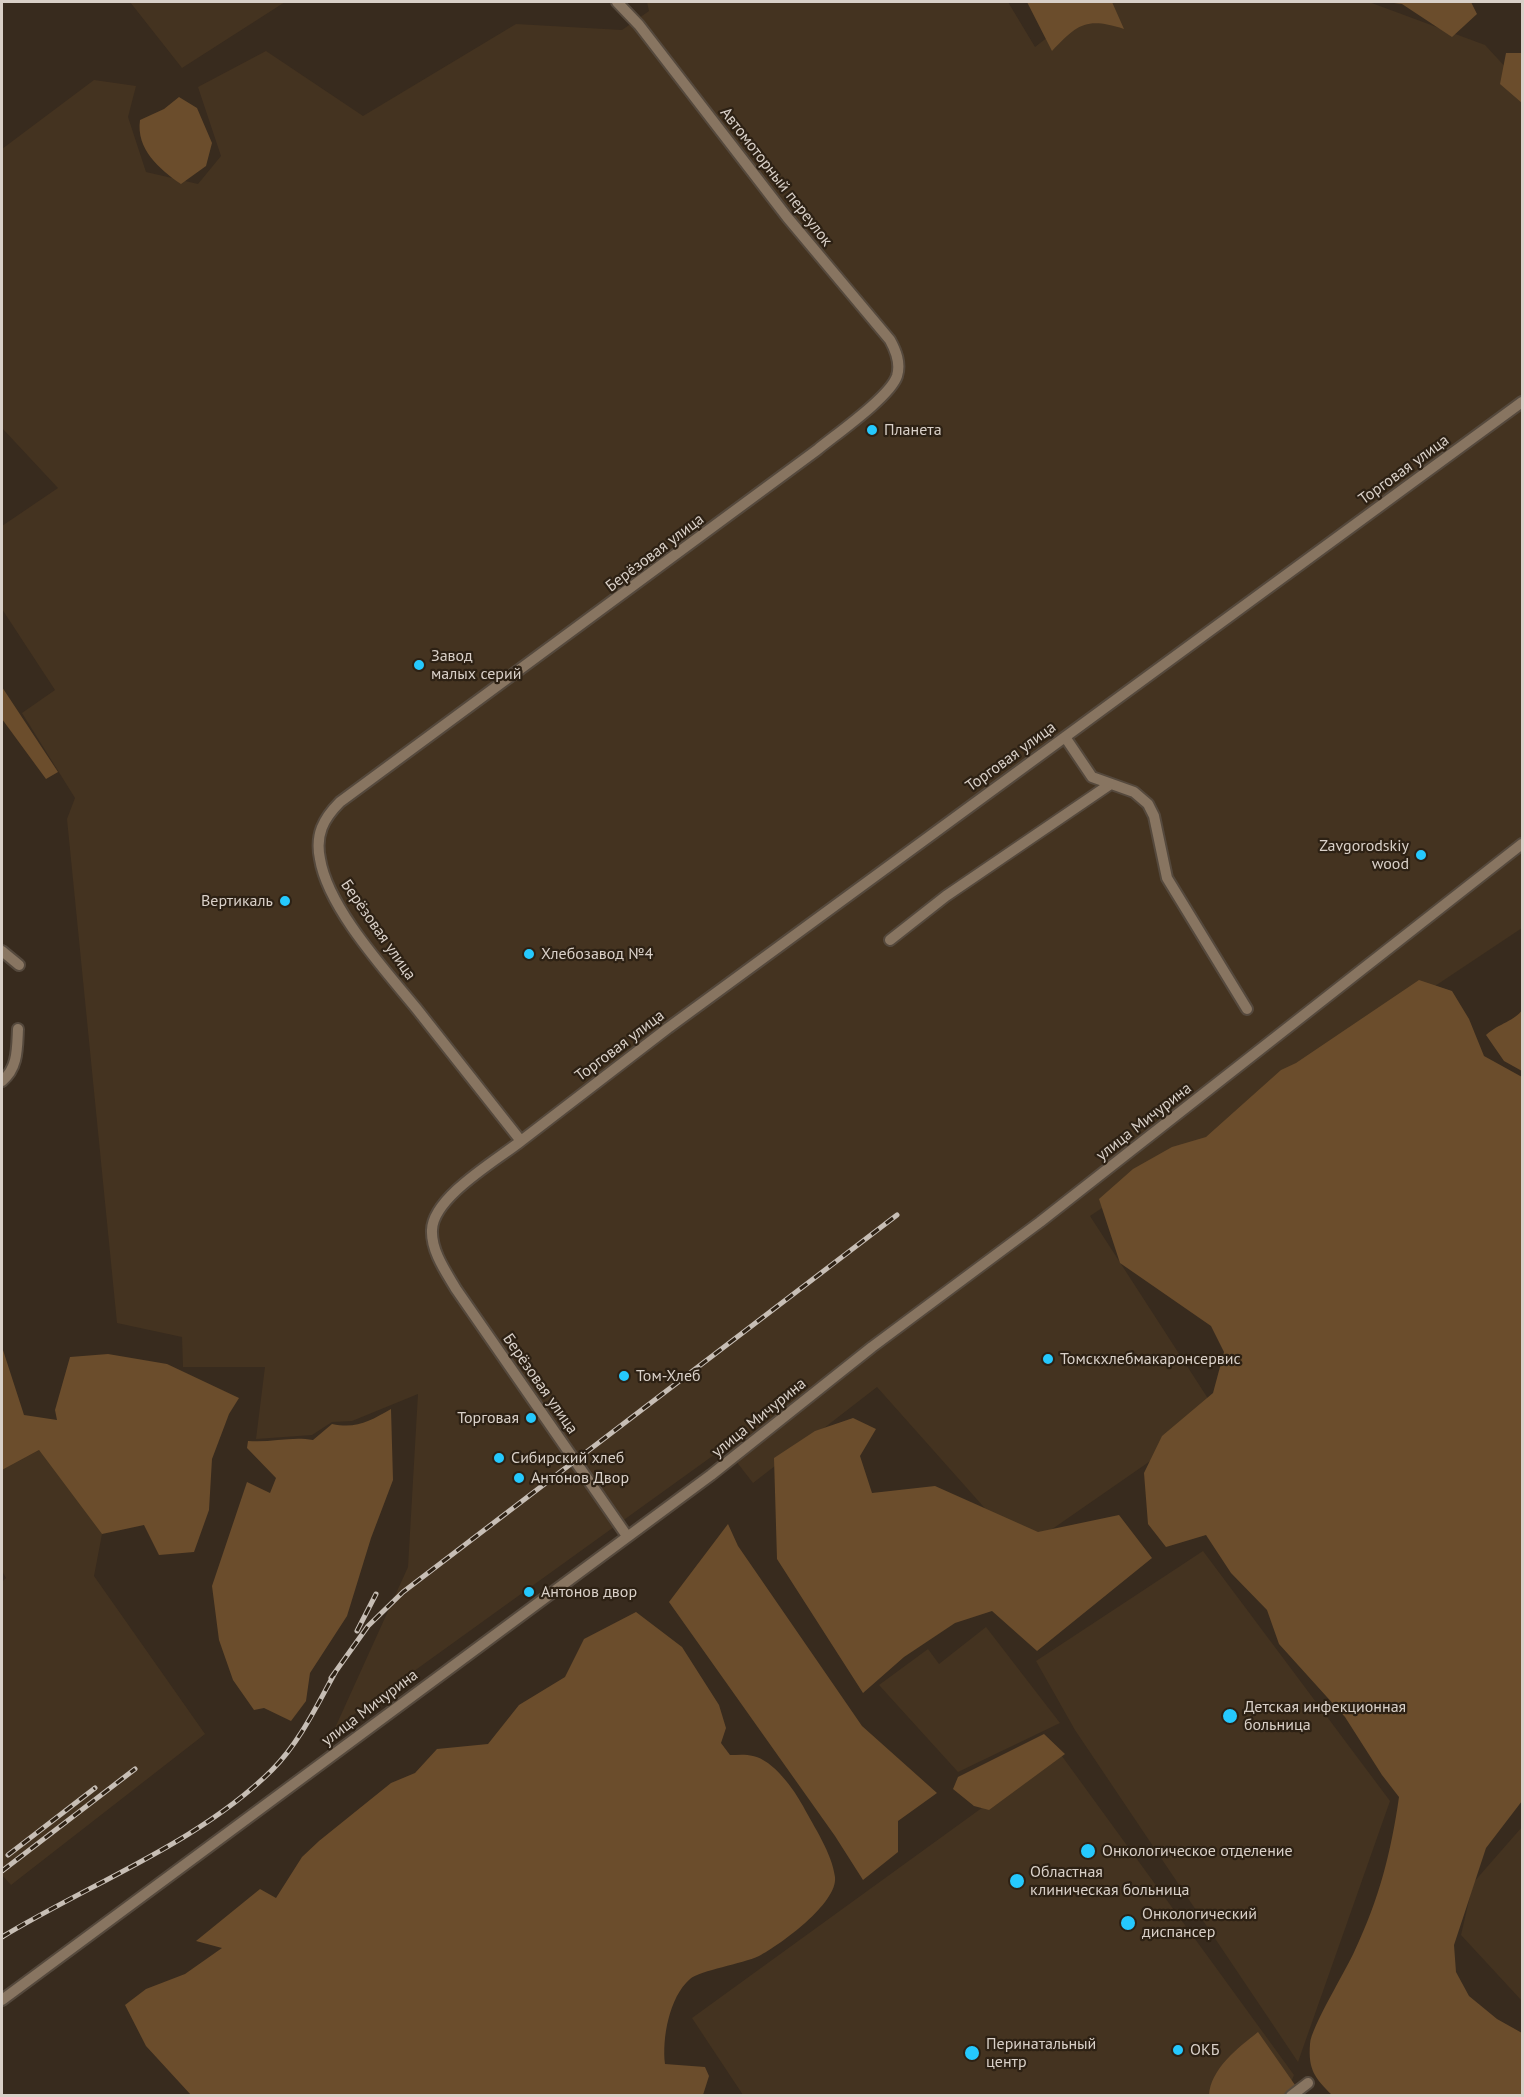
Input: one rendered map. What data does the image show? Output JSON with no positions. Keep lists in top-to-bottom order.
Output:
{
  "streets": {
    "street": [
      "Автомоторный переулок",
      "Торговая улица",
      "Берёзовая улица",
      "улица Мичурина"
    ]
  },
  "crossings": [
    ["Автомоторный переулок", "Берёзовая улица"],
    ["Торговая улица", "Берёзовая улица"],
    ["Берёзовая улица", "улица Мичурина"]
  ],
  "places": [
    "Планета",
    "Завод малых серий",
    "Zavgorodskiy wood",
    "Вертикаль",
    "Хлебозавод №4",
    "Томскхлебмакаронсервис",
    "Том-Хлеб",
    "Торговая",
    "Сибирский хлеб",
    "Антонов Двор",
    "Антонов двор",
    "Детская инфекционная больница",
    "Онкологическое отделение",
    "Областная клиническая больница",
    "Онкологический диспансер",
    "ОКБ",
    "Перинатальный центр"
  ]
}
